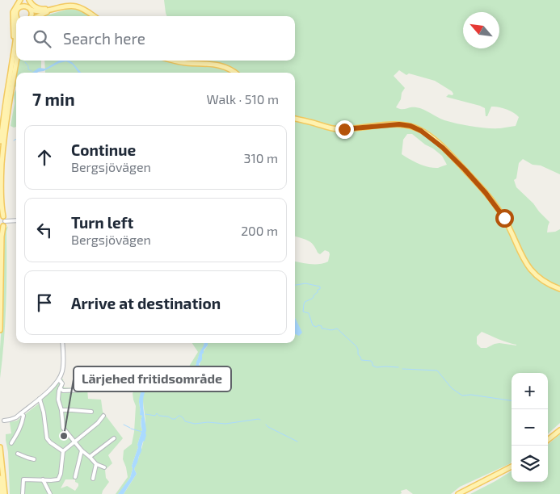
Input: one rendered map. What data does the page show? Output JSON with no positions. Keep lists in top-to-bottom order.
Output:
{
  "places": ["Lärjehed fritidsområde"],
  "north": "top left",
  "page": {
    "search": "Search here",
    "heading": ["7 min", "Walk · 510 m"],
    "list": [
      ["Continue", "Bergsjövägen", "310 m"],
      ["Turn left", "Bergsjövägen", "200 m"],
      "Arrive at destination"
    ],
    "map_buttons": ["+", "−"]
  }
}
